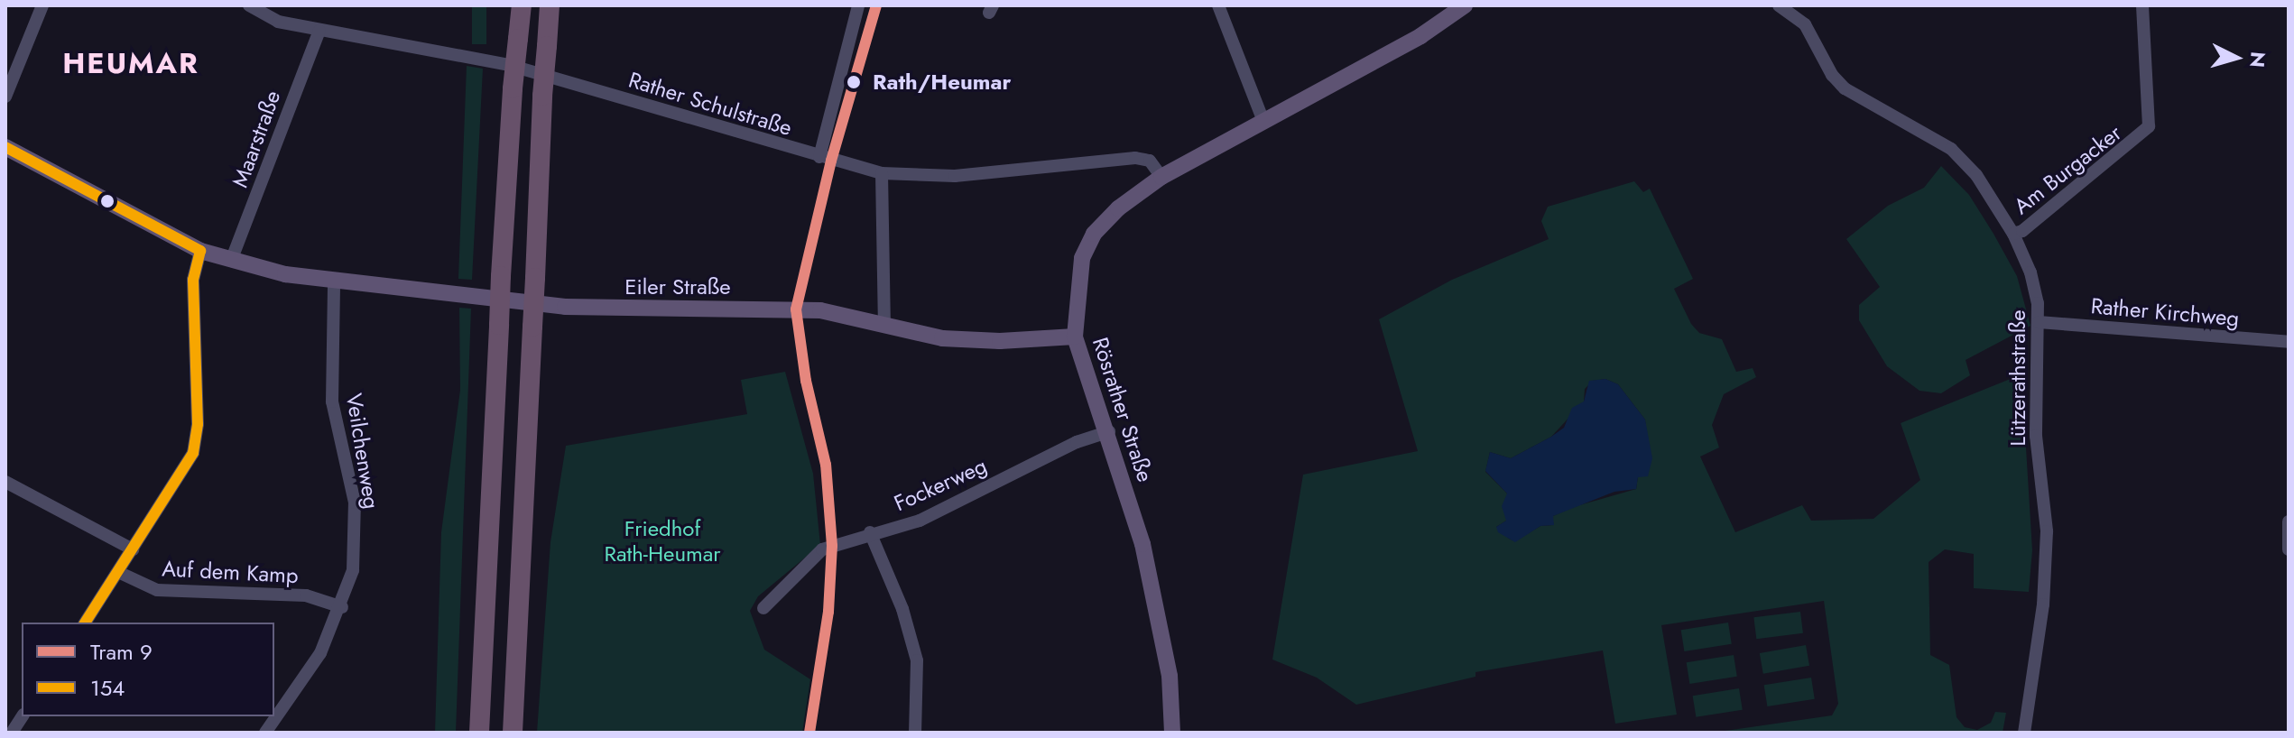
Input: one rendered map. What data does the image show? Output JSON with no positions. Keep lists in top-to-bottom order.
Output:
{
  "streets": {
    "main road": ["Eiler Straße", "Rösrather Straße"],
    "street": [
      "Rather Schulstraße",
      "Maarstraße",
      "Am Burgacker",
      "Rather Kirchweg",
      "Lützerathstraße",
      "Veilchenweg",
      "Fockerweg",
      "Auf dem Kamp"
    ]
  },
  "crossings": [
    ["Rather Schulstraße", "Maarstraße"],
    ["Rather Schulstraße", "Rösrather Straße"],
    ["Maarstraße", "Eiler Straße"],
    ["Am Burgacker", "Lützerathstraße"],
    ["Eiler Straße", "Rösrather Straße"],
    ["Eiler Straße", "Veilchenweg"],
    ["Rather Kirchweg", "Lützerathstraße"],
    ["Rösrather Straße", "Fockerweg"],
    ["Veilchenweg", "Auf dem Kamp"]
  ],
  "districts": ["HEUMAR"],
  "parks": ["Friedhof Rath-Heumar"],
  "places": ["Rath/Heumar"],
  "lines": ["tram line 9", "transit line 154"],
  "legend": ["Tram 9", "154"],
  "north": "right"
}
